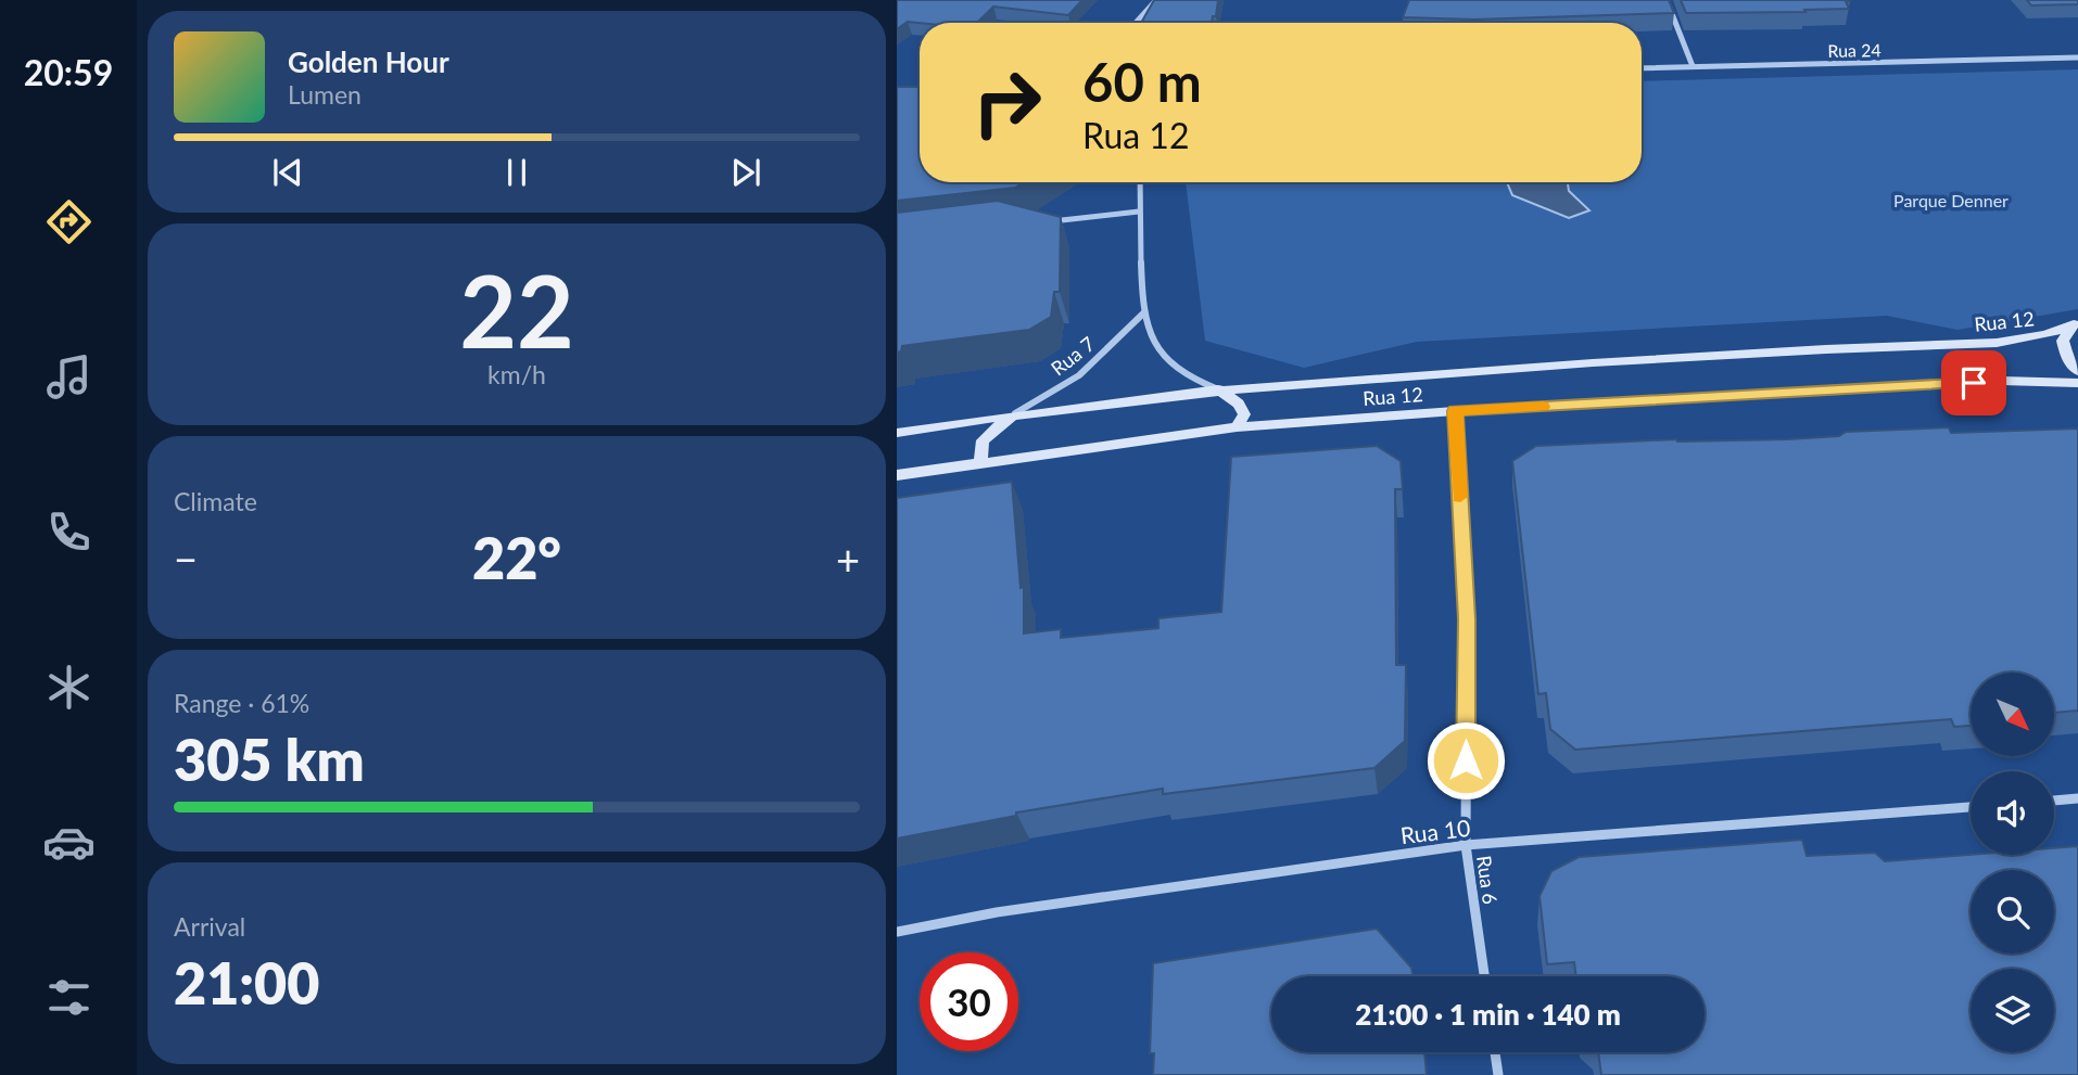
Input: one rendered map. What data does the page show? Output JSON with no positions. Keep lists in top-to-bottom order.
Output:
{
  "streets": {
    "street": [
      "Rua 24",
      "Rua 12",
      "Rua 7",
      "Rua 10",
      "Rua 6"
    ]
  },
  "crossings": [
    ["Rua 12", "Rua 7"],
    ["Rua 12", "Rua 6"],
    ["Rua 10", "Rua 6"]
  ],
  "parks": ["Parque Denner"],
  "north": "bottom right",
  "page": {
    "tabs": "20:59",
    "turn": ["60 m", "Rua 12"],
    "song": ["Golden Hour", "Lumen"],
    "tile": [
      ["22", "km/h"],
      "Climate",
      ["Range · 61%", "305 km"],
      ["Arrival", "21:00"]
    ],
    "heat": ["−", "22°", "+"],
    "limit": "30",
    "trip": "21:00 · 1 min · 140 m"
  }
}
